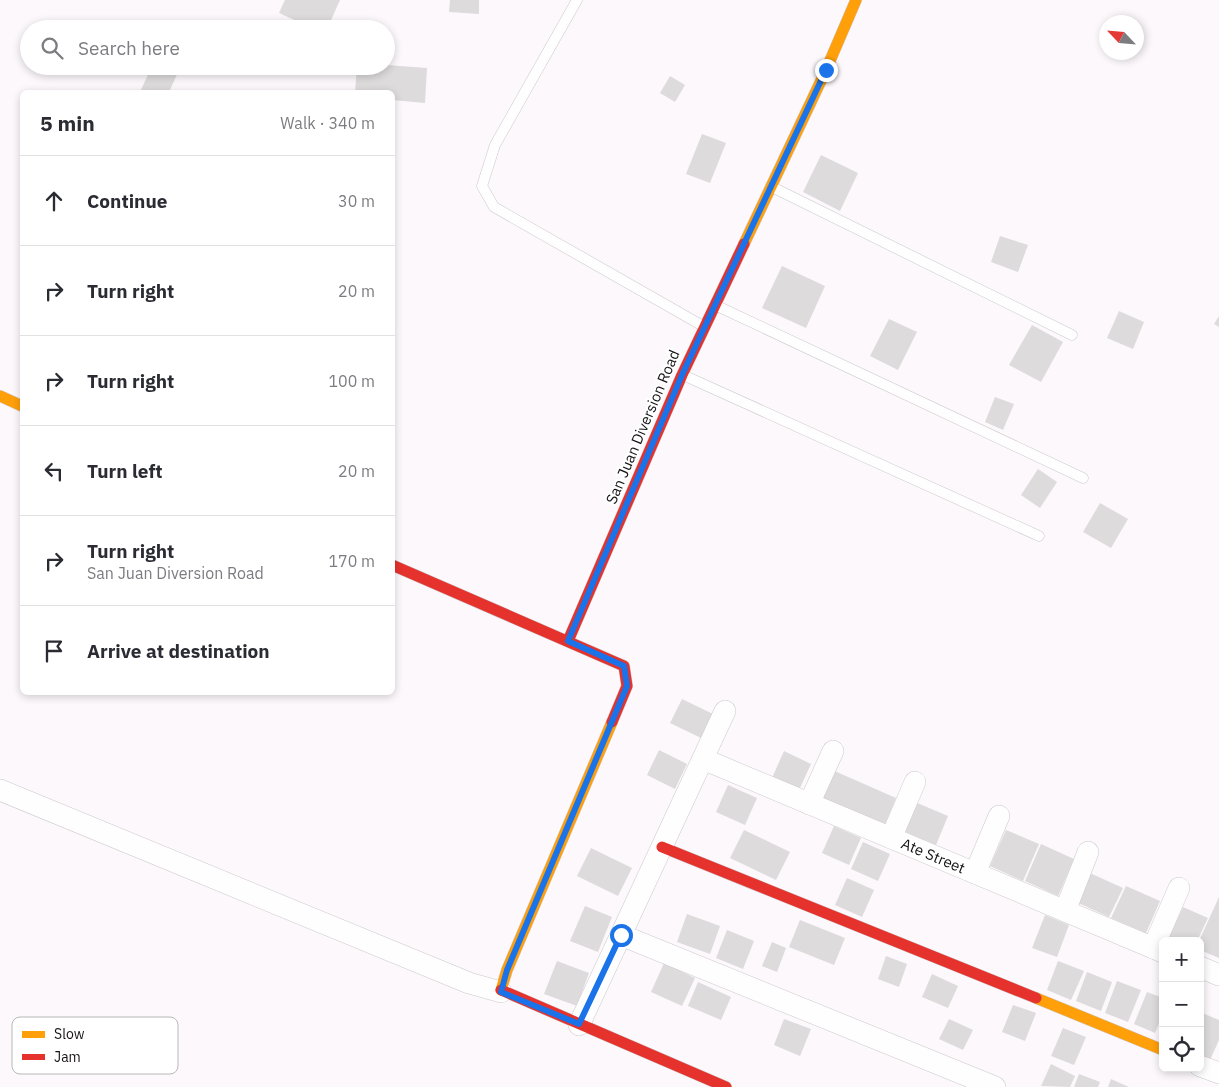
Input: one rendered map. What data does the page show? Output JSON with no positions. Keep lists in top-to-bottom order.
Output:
{
  "streets": {
    "street": ["San Juan Diversion Road", "Ate Street"]
  },
  "legend": ["Slow", "Jam"],
  "north": "top left",
  "page": {
    "search": "Search here",
    "heading": ["5 min", "Walk · 340 m"],
    "list": [
      ["Continue", "30 m"],
      ["Turn right", "20 m"],
      ["Turn right", "100 m"],
      ["Turn left", "20 m"],
      ["Turn right", "San Juan Diversion Road", "170 m"],
      "Arrive at destination"
    ],
    "map_buttons": ["+", "−"]
  }
}
